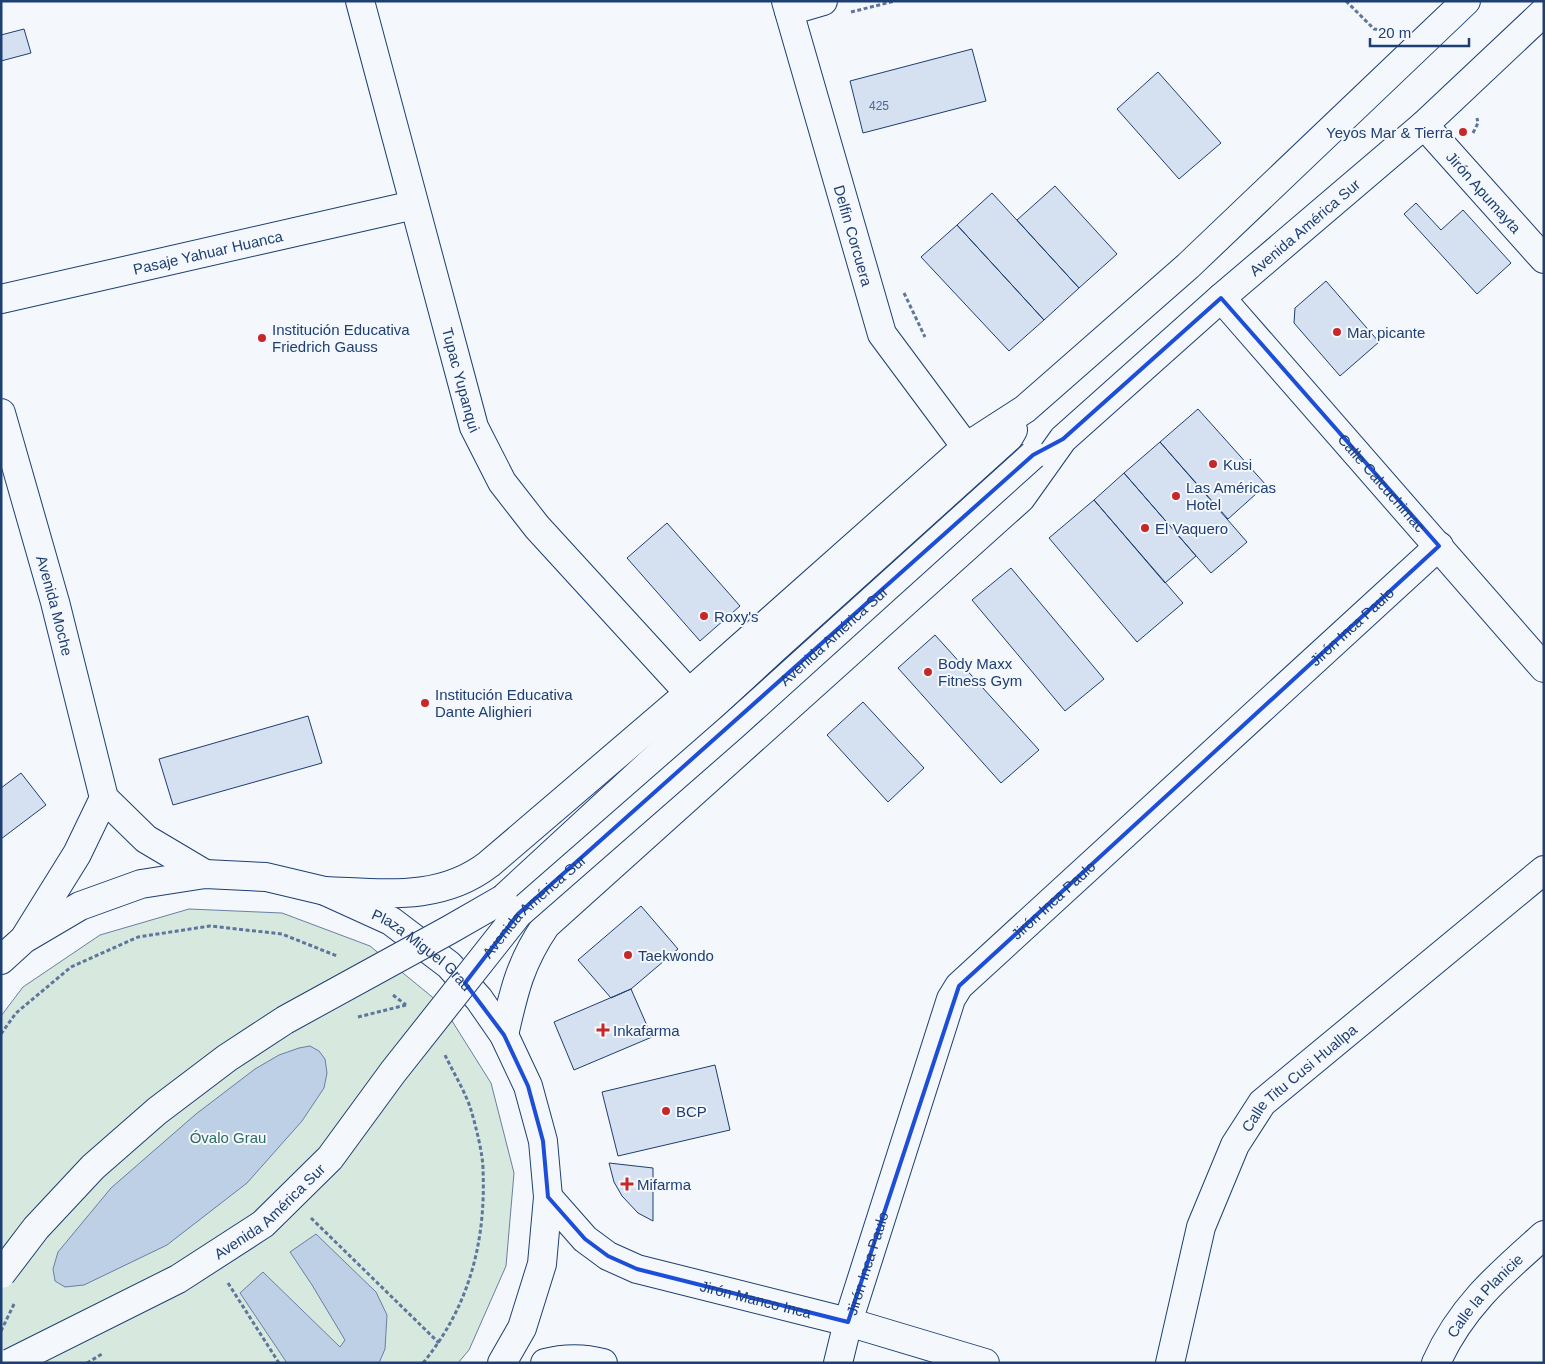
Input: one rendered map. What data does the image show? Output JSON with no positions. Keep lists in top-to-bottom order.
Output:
{
  "streets": {
    "main road": [
      "Jirón Apumayta",
      "Avenida América Sur",
      "Delfin Corcuera",
      "Pasaje Yahuar Huanca",
      "Tupac Yupanqui",
      "Calle Calcuchimac",
      "Avenida Moche",
      "Jirón Inca Paulo",
      "Plaza Miguel Grau",
      "Calle Titu Cusi Huallpa",
      "Calle la Planicie",
      "Jirón Manco Inca"
    ]
  },
  "crossings": [
    ["Jirón Apumayta", "Avenida América Sur"],
    ["Avenida América Sur", "Delfin Corcuera"],
    ["Avenida América Sur", "Tupac Yupanqui"],
    ["Avenida América Sur", "Calle Calcuchimac"],
    ["Avenida América Sur", "Plaza Miguel Grau"],
    ["Pasaje Yahuar Huanca", "Tupac Yupanqui"],
    ["Calle Calcuchimac", "Jirón Inca Paulo"],
    ["Jirón Inca Paulo", "Jirón Manco Inca"],
    ["Plaza Miguel Grau", "Jirón Manco Inca"]
  ],
  "parks": ["Óvalo Grau"],
  "places": {
    "other": [
      "Yeyos Mar & Tierra",
      "Mar picante",
      "Institución Educativa Friedrich Gauss",
      "Kusi",
      "Las Américas Hotel",
      "El Vaquero",
      "Roxy's",
      "Body Maxx Fitness Gym",
      "Institución Educativa Dante Alighieri",
      "Taekwondo",
      "BCP"
    ],
    "health": ["Inkafarma", "Mifarma"]
  },
  "house_numbers": ["425"],
  "scale_bar": "20 m"
}
